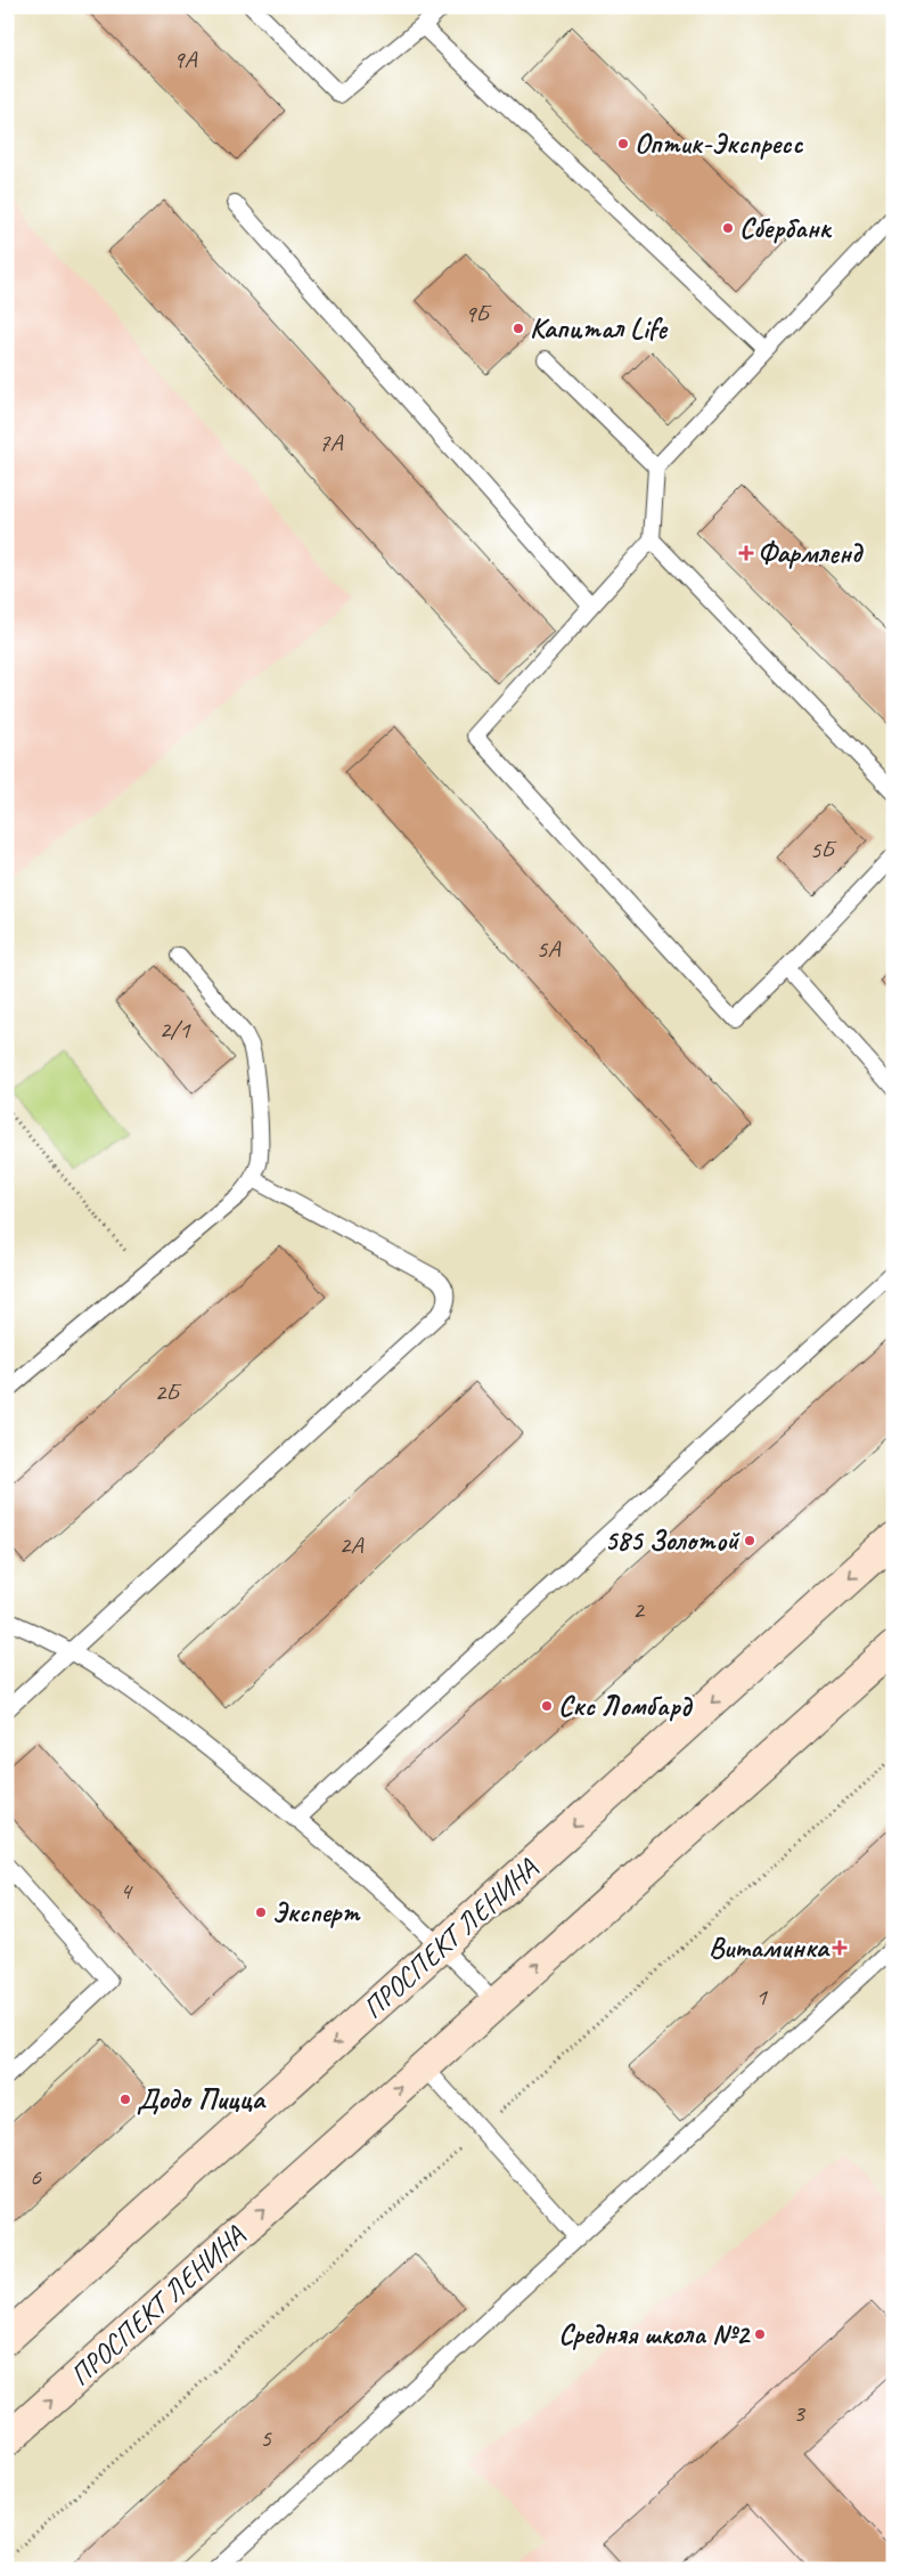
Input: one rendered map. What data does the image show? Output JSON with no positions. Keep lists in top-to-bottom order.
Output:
{
  "streets": {
    "street": ["ПРОСПЕКТ ЛЕНИНА"]
  },
  "places": {
    "other": [
      "Оптик-Экспресс",
      "Сбербанк",
      "Капитал Life",
      "585 Золотой",
      "Скс Ломбард",
      "Эксперт",
      "Додо Пицца",
      "Средняя школа №2"
    ],
    "health": ["Фармленд", "Витаминка"]
  },
  "house_numbers": [
    "9А",
    "9Б",
    "7А",
    "5Б",
    "5А",
    "2/1",
    "2Б",
    "2А",
    "2",
    "4",
    "1",
    "6",
    "3",
    "5"
  ]
}
